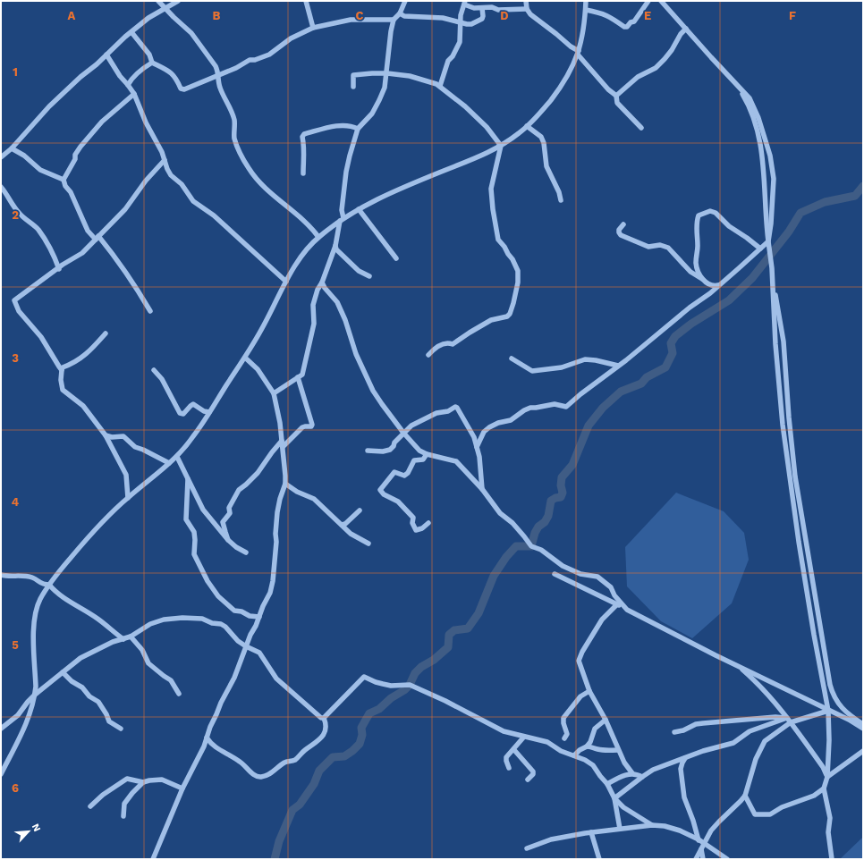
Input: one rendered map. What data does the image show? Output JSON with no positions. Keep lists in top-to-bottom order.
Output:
{
  "north": "top right",
  "grid": {
    "columns": [
      "A",
      "B",
      "C",
      "D",
      "E",
      "F"
    ],
    "rows": [
      "1",
      "2",
      "3",
      "4",
      "5",
      "6"
    ]
  }
}
